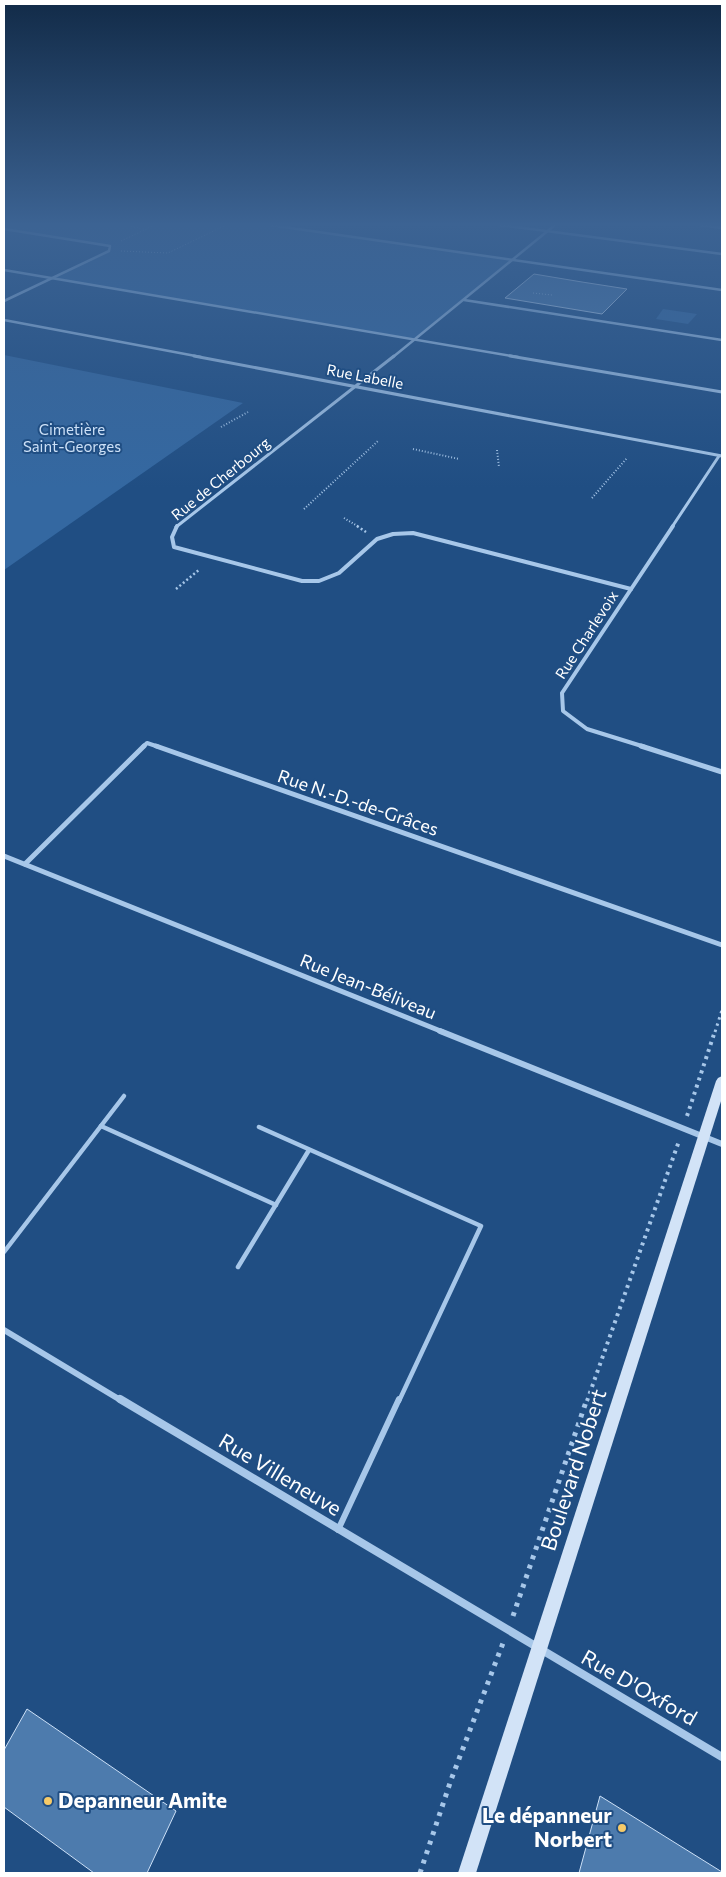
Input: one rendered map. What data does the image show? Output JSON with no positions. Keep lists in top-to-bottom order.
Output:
{
  "streets": {
    "street": [
      "Rue Labelle",
      "Rue de Cherbourg",
      "Rue Charlevoix",
      "Rue N.-D.-de-Grâces",
      "Rue Jean-Béliveau",
      "Boulevard Nobert",
      "Rue Villeneuve",
      "Rue D'Oxford"
    ]
  },
  "crossings": [
    ["Rue Labelle", "Rue de Cherbourg"],
    ["Rue Labelle", "Rue Charlevoix"],
    ["Rue de Cherbourg", "Rue Charlevoix"],
    ["Rue N.-D.-de-Grâces", "Rue Jean-Béliveau"],
    ["Rue Jean-Béliveau", "Boulevard Nobert"],
    ["Boulevard Nobert", "Rue Villeneuve"],
    ["Boulevard Nobert", "Rue D'Oxford"],
    ["Rue Villeneuve", "Rue D'Oxford"]
  ],
  "parks": ["Cimetière Saint-Georges"],
  "places": ["Depanneur Amite", "Le dépanneur Norbert"]
}
